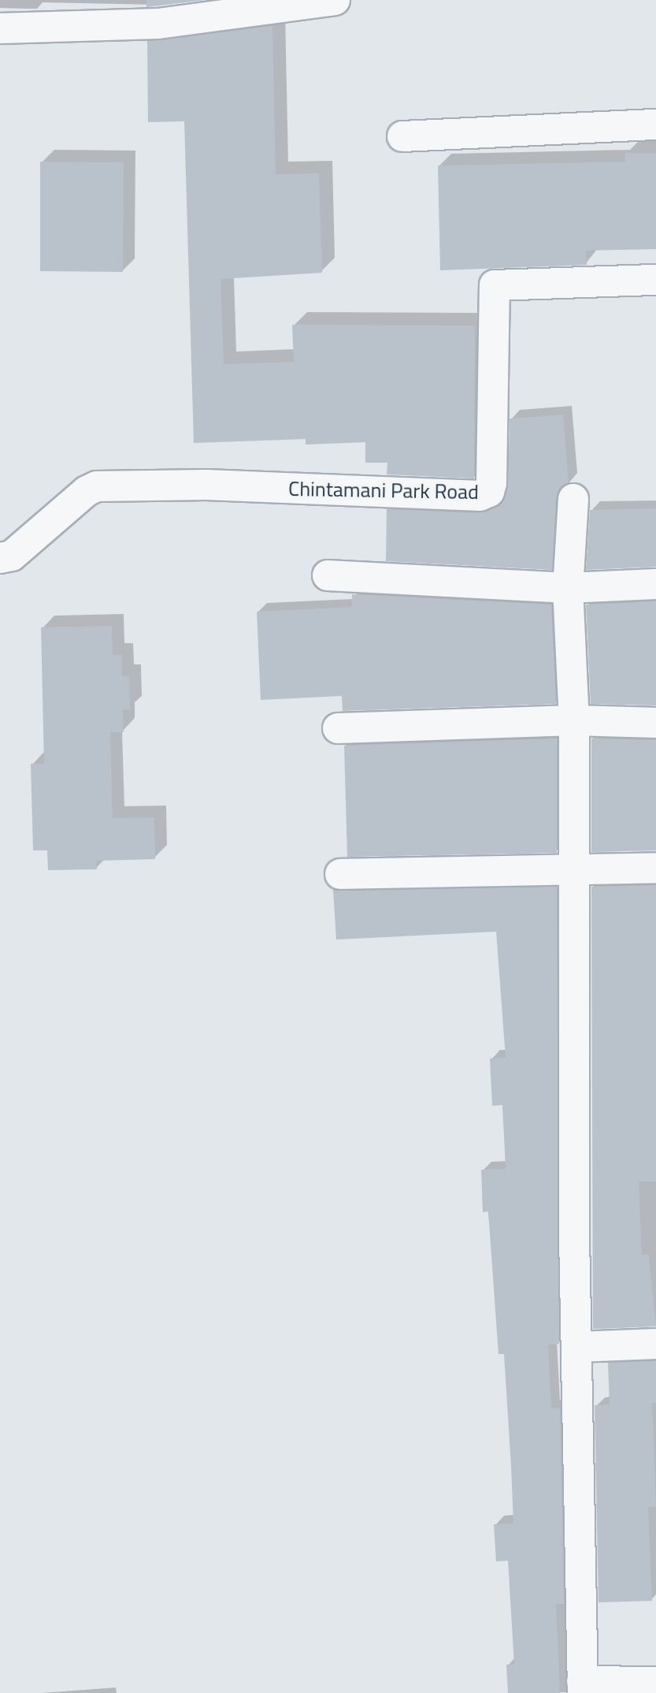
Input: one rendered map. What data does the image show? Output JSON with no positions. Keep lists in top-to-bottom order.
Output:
{
  "streets": {
    "street": ["Chintamani Park Road"]
  }
}
